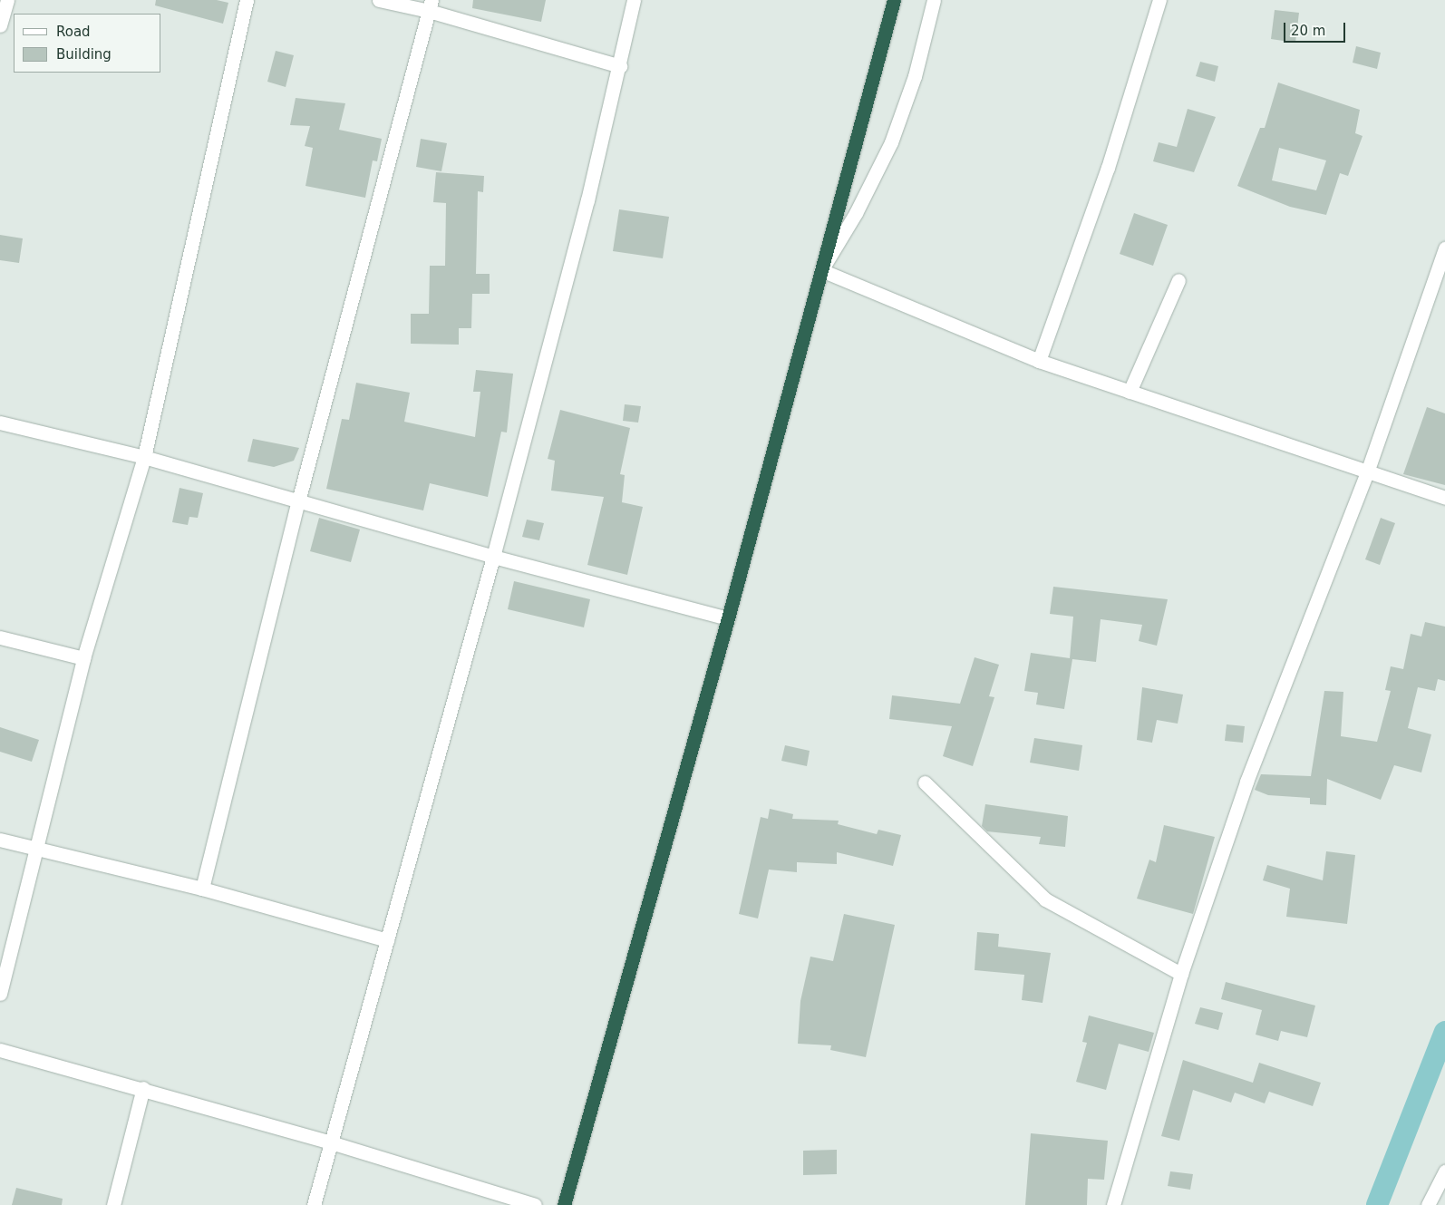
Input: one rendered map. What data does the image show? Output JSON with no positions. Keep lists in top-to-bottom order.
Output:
{
  "legend": ["Road", "Building"],
  "scale_bar": "20 m"
}
